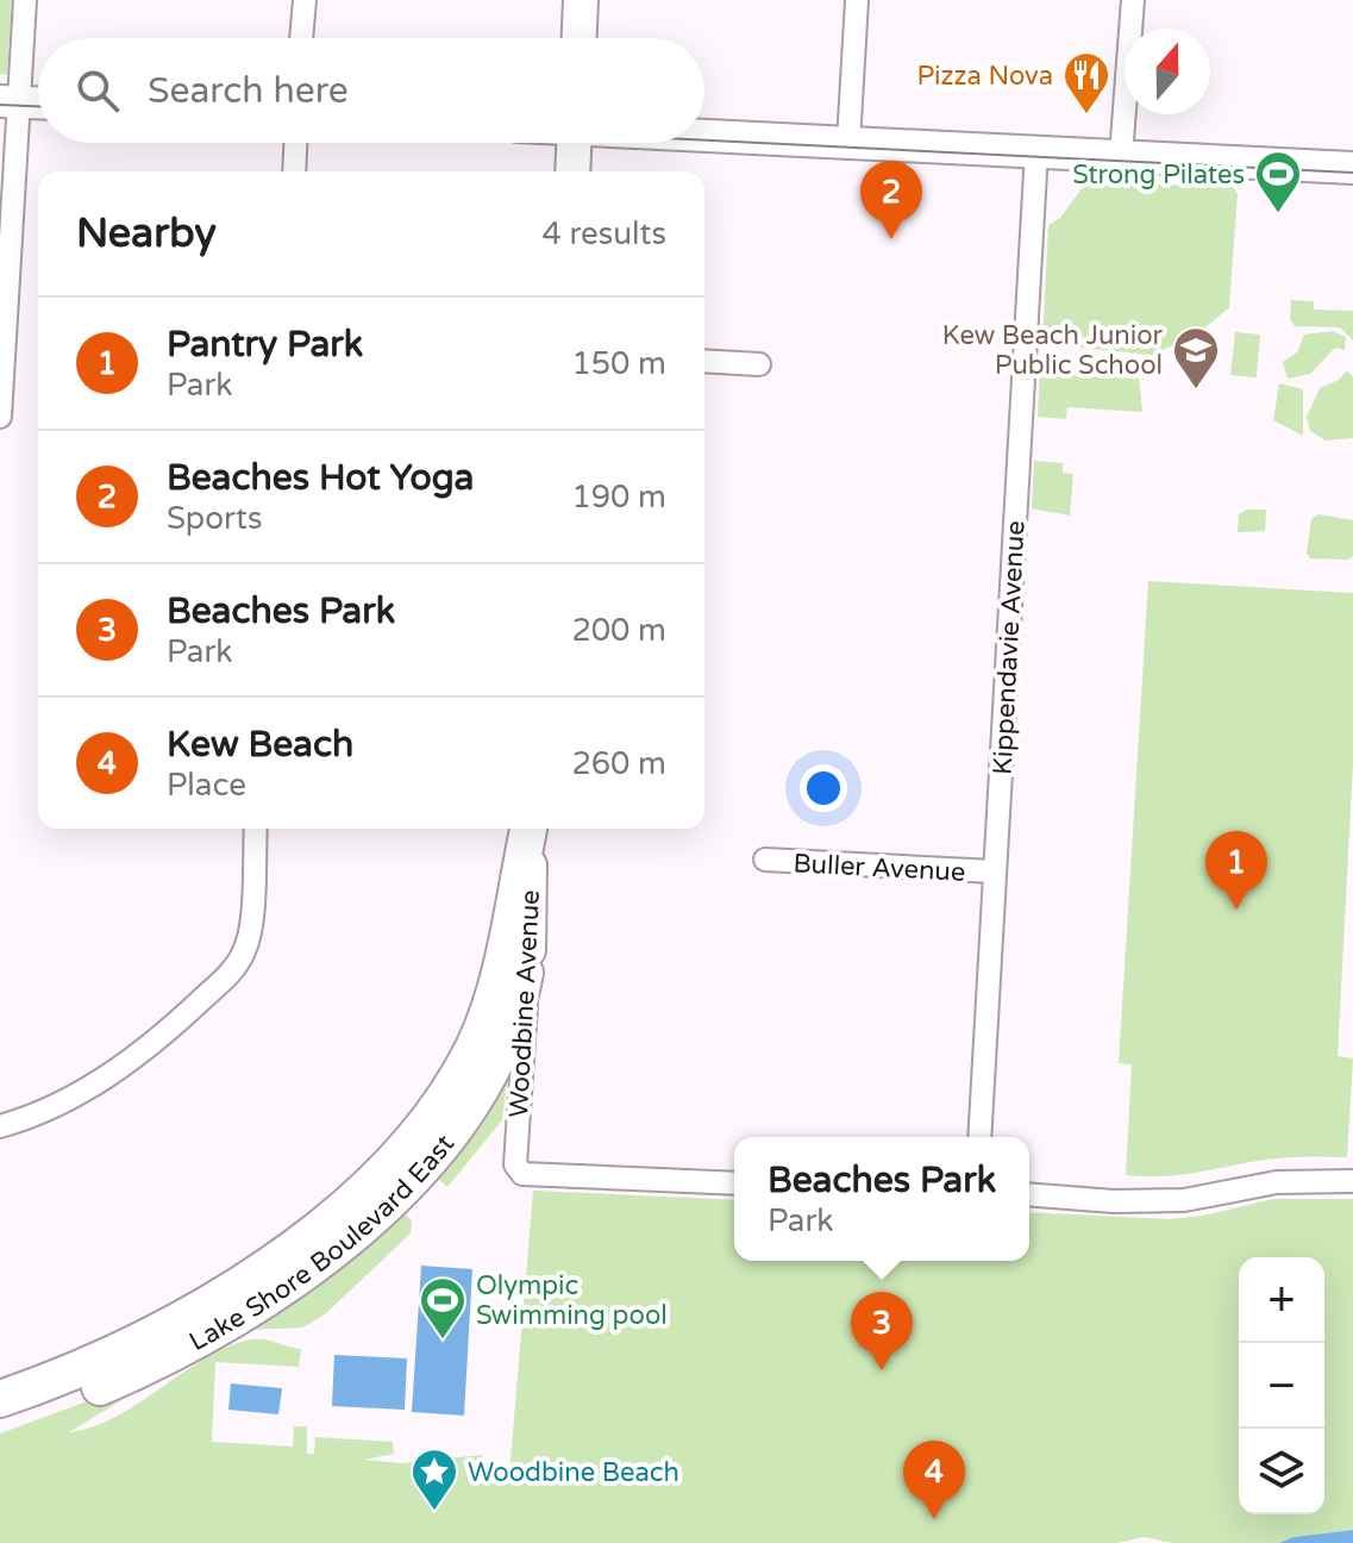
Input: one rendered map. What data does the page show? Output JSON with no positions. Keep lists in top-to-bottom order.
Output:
{
  "streets": {
    "highway": ["Woodbine Avenue", "Lake Shore Boulevard East"],
    "street": ["Kippendavie Avenue", "Buller Avenue"]
  },
  "crossings": [
    ["Kippendavie Avenue", "Buller Avenue"],
    ["Woodbine Avenue", "Lake Shore Boulevard East"]
  ],
  "places": {
    "restaurant": ["Pizza Nova"],
    "sports": ["Strong Pilates", "Olympic Swimming pool"],
    "school or university": ["Kew Beach Junior Public School"],
    "place": ["Woodbine Beach"]
  },
  "north": "top",
  "page": {
    "search": "Search here",
    "pins": [
      "2",
      "1",
      "3",
      "4"
    ],
    "heading": ["Nearby", "4 results"],
    "list": [
      {
        "mark": "1",
        "name": "Pantry Park",
        "note": "Park",
        "value": "150 m"
      },
      {
        "mark": "2",
        "name": "Beaches Hot Yoga",
        "note": "Sports",
        "value": "190 m"
      },
      {
        "mark": "3",
        "name": "Beaches Park",
        "note": "Park",
        "value": "200 m"
      },
      {
        "mark": "4",
        "name": "Kew Beach",
        "note": "Place",
        "value": "260 m"
      }
    ],
    "popup": ["Beaches Park", "Park"],
    "map_buttons": ["+", "−"]
  }
}
